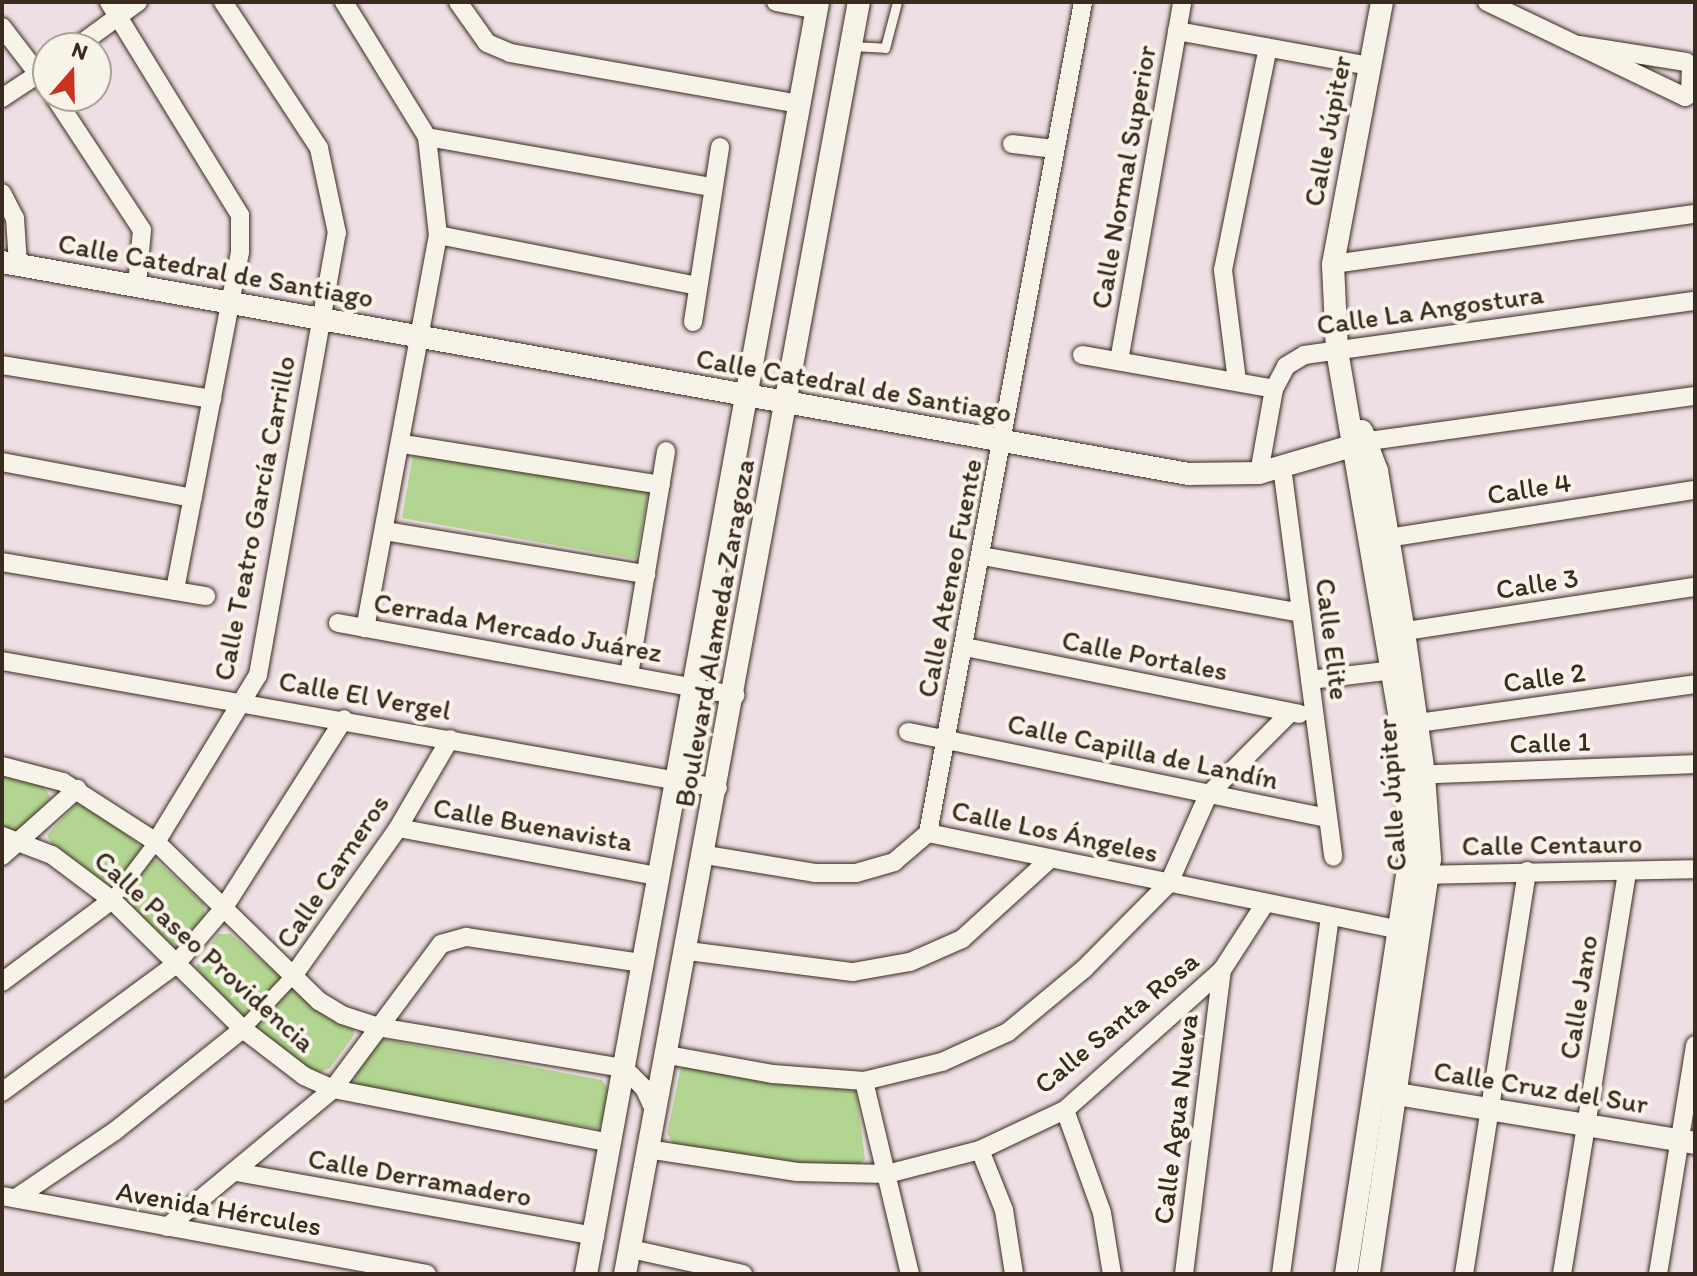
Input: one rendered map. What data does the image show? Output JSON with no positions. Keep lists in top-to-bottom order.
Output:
{
  "streets": {
    "street": [
      "Calle Júpiter",
      "Calle Normal Superior",
      "Calle Catedral de Santiago",
      "Calle La Angostura",
      "Calle 4",
      "Calle Teatro García Carrillo",
      "Calle Ateneo Fuente",
      "Calle 3",
      "Cerrada Mercado Juárez",
      "Boulevard Alameda Zaragoza",
      "Calle Elite",
      "Calle Portales",
      "Calle 2",
      "Calle El Vergel",
      "Calle 1",
      "Calle Capilla de Landín",
      "Calle Buenavista",
      "Calle Los Ángeles",
      "Calle Centauro",
      "Calle Carneros",
      "Calle Paseo Providencia",
      "Calle Jano",
      "Calle Santa Rosa",
      "Calle Cruz del Sur",
      "Calle Agua Nueva",
      "Calle Derramadero",
      "Avenida Hércules"
    ]
  },
  "crossings": [
    ["Calle Júpiter", "Calle Catedral de Santiago"],
    ["Calle Júpiter", "Calle La Angostura"],
    ["Calle Júpiter", "Calle 4"],
    ["Calle Júpiter", "Calle 3"],
    ["Calle Júpiter", "Calle 2"],
    ["Calle Júpiter", "Calle 1"],
    ["Calle Júpiter", "Calle Los Ángeles"],
    ["Calle Júpiter", "Calle Centauro"],
    ["Calle Júpiter", "Calle Cruz del Sur"],
    ["Calle Catedral de Santiago", "Calle La Angostura"],
    ["Calle Catedral de Santiago", "Calle Teatro García Carrillo"],
    ["Calle Catedral de Santiago", "Calle Ateneo Fuente"],
    ["Calle Catedral de Santiago", "Boulevard Alameda Zaragoza"],
    ["Calle Catedral de Santiago", "Calle Elite"],
    ["Calle Teatro García Carrillo", "Calle El Vergel"],
    ["Calle Teatro García Carrillo", "Calle Paseo Providencia"],
    ["Calle Ateneo Fuente", "Calle Portales"],
    ["Calle Ateneo Fuente", "Calle Capilla de Landín"],
    ["Calle Ateneo Fuente", "Calle Los Ángeles"],
    ["Cerrada Mercado Juárez", "Boulevard Alameda Zaragoza"],
    ["Boulevard Alameda Zaragoza", "Calle El Vergel"],
    ["Boulevard Alameda Zaragoza", "Calle Buenavista"],
    ["Boulevard Alameda Zaragoza", "Calle Los Ángeles"],
    ["Boulevard Alameda Zaragoza", "Calle Paseo Providencia"],
    ["Boulevard Alameda Zaragoza", "Calle Santa Rosa"],
    ["Boulevard Alameda Zaragoza", "Calle Derramadero"],
    ["Calle Elite", "Calle Portales"],
    ["Calle Elite", "Calle Capilla de Landín"],
    ["Calle El Vergel", "Calle Carneros"],
    ["Calle Buenavista", "Calle Carneros"],
    ["Calle Los Ángeles", "Calle Santa Rosa"],
    ["Calle Centauro", "Calle Jano"],
    ["Calle Carneros", "Calle Paseo Providencia"],
    ["Calle Carneros", "Avenida Hércules"],
    ["Calle Jano", "Calle Cruz del Sur"],
    ["Calle Santa Rosa", "Calle Agua Nueva"]
  ],
  "north": "top"
}
